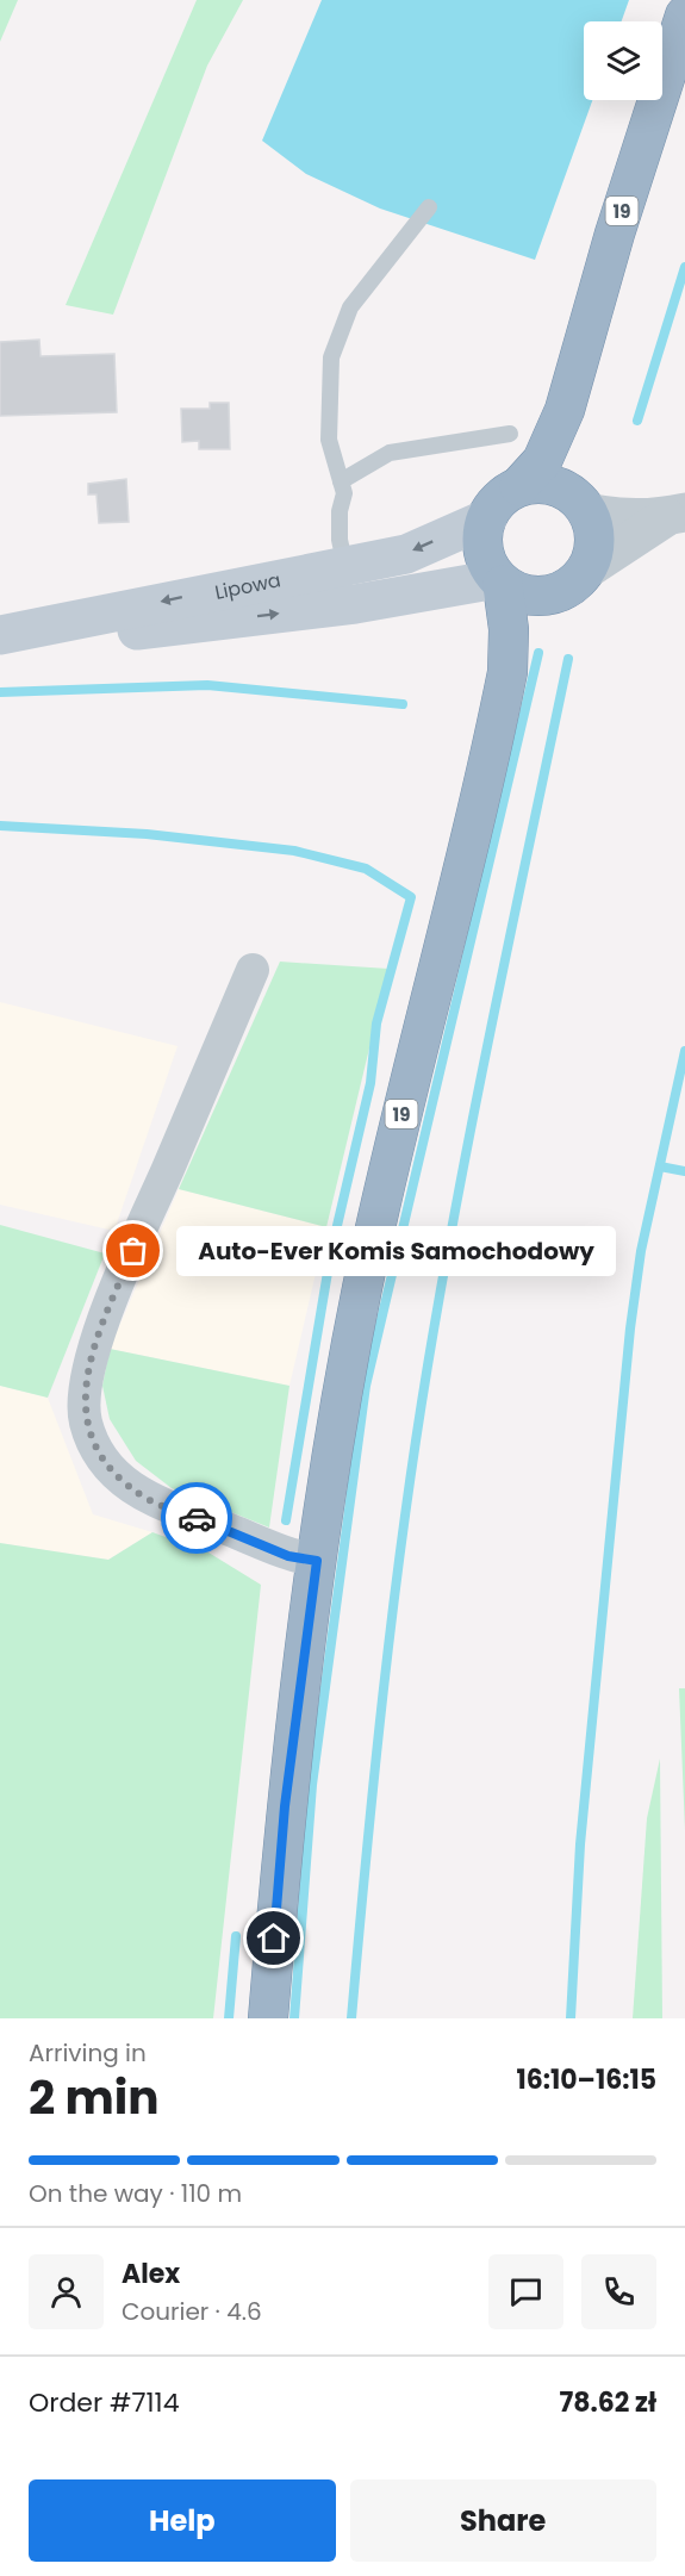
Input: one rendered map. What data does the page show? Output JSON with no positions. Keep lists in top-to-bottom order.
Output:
{
  "streets": {
    "highway": ["19", "Lipowa"]
  },
  "crossings": [
    ["19", "Lipowa"]
  ],
  "places": ["Auto-Ever Komis Samochodowy"],
  "page": {
    "bubble": "Auto-Ever Komis Samochodowy",
    "heading": ["2 min", "Arriving in", "16:10–16:15"],
    "panel": [
      "Alex",
      "Courier · 4.6",
      "Order #7114",
      "78.62 zł"
    ],
    "bar": "On the way · 110 m",
    "buttons": ["Help", "Share"]
  }
}
